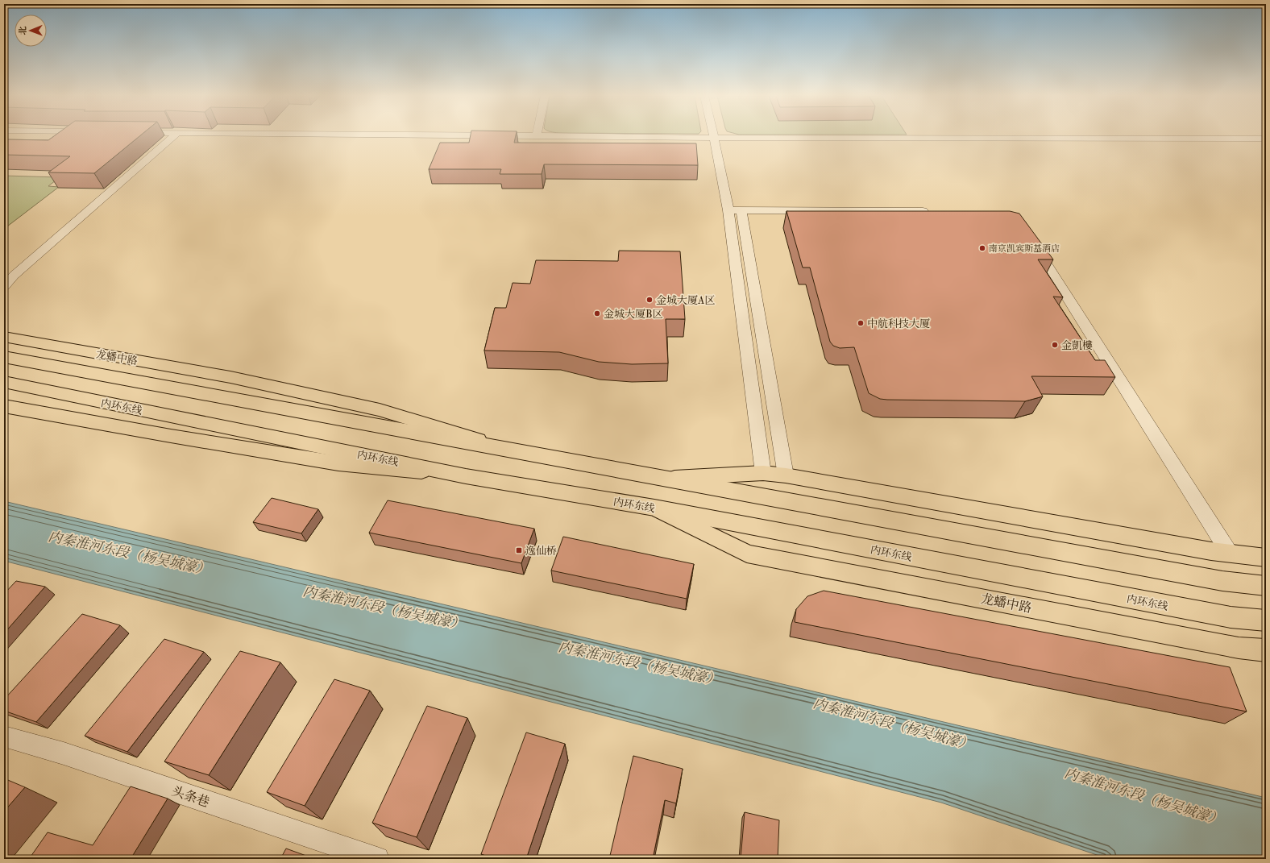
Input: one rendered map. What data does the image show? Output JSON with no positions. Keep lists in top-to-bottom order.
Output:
{
  "streets": {
    "main road": ["龙蟠中路", "内环东线"],
    "street": ["头条巷"]
  },
  "crossings": [
    ["龙蟠中路", "内环东线"]
  ],
  "water": ["内秦淮河东段（杨吴城濠）"],
  "places": {
    "other": [
      "南京凯宾斯基酒店",
      "金城大厦A区",
      "金城大厦B区",
      "中航科技大厦",
      "金凱樓"
    ],
    "transit": ["逸仙桥"]
  },
  "north": "left"
}
